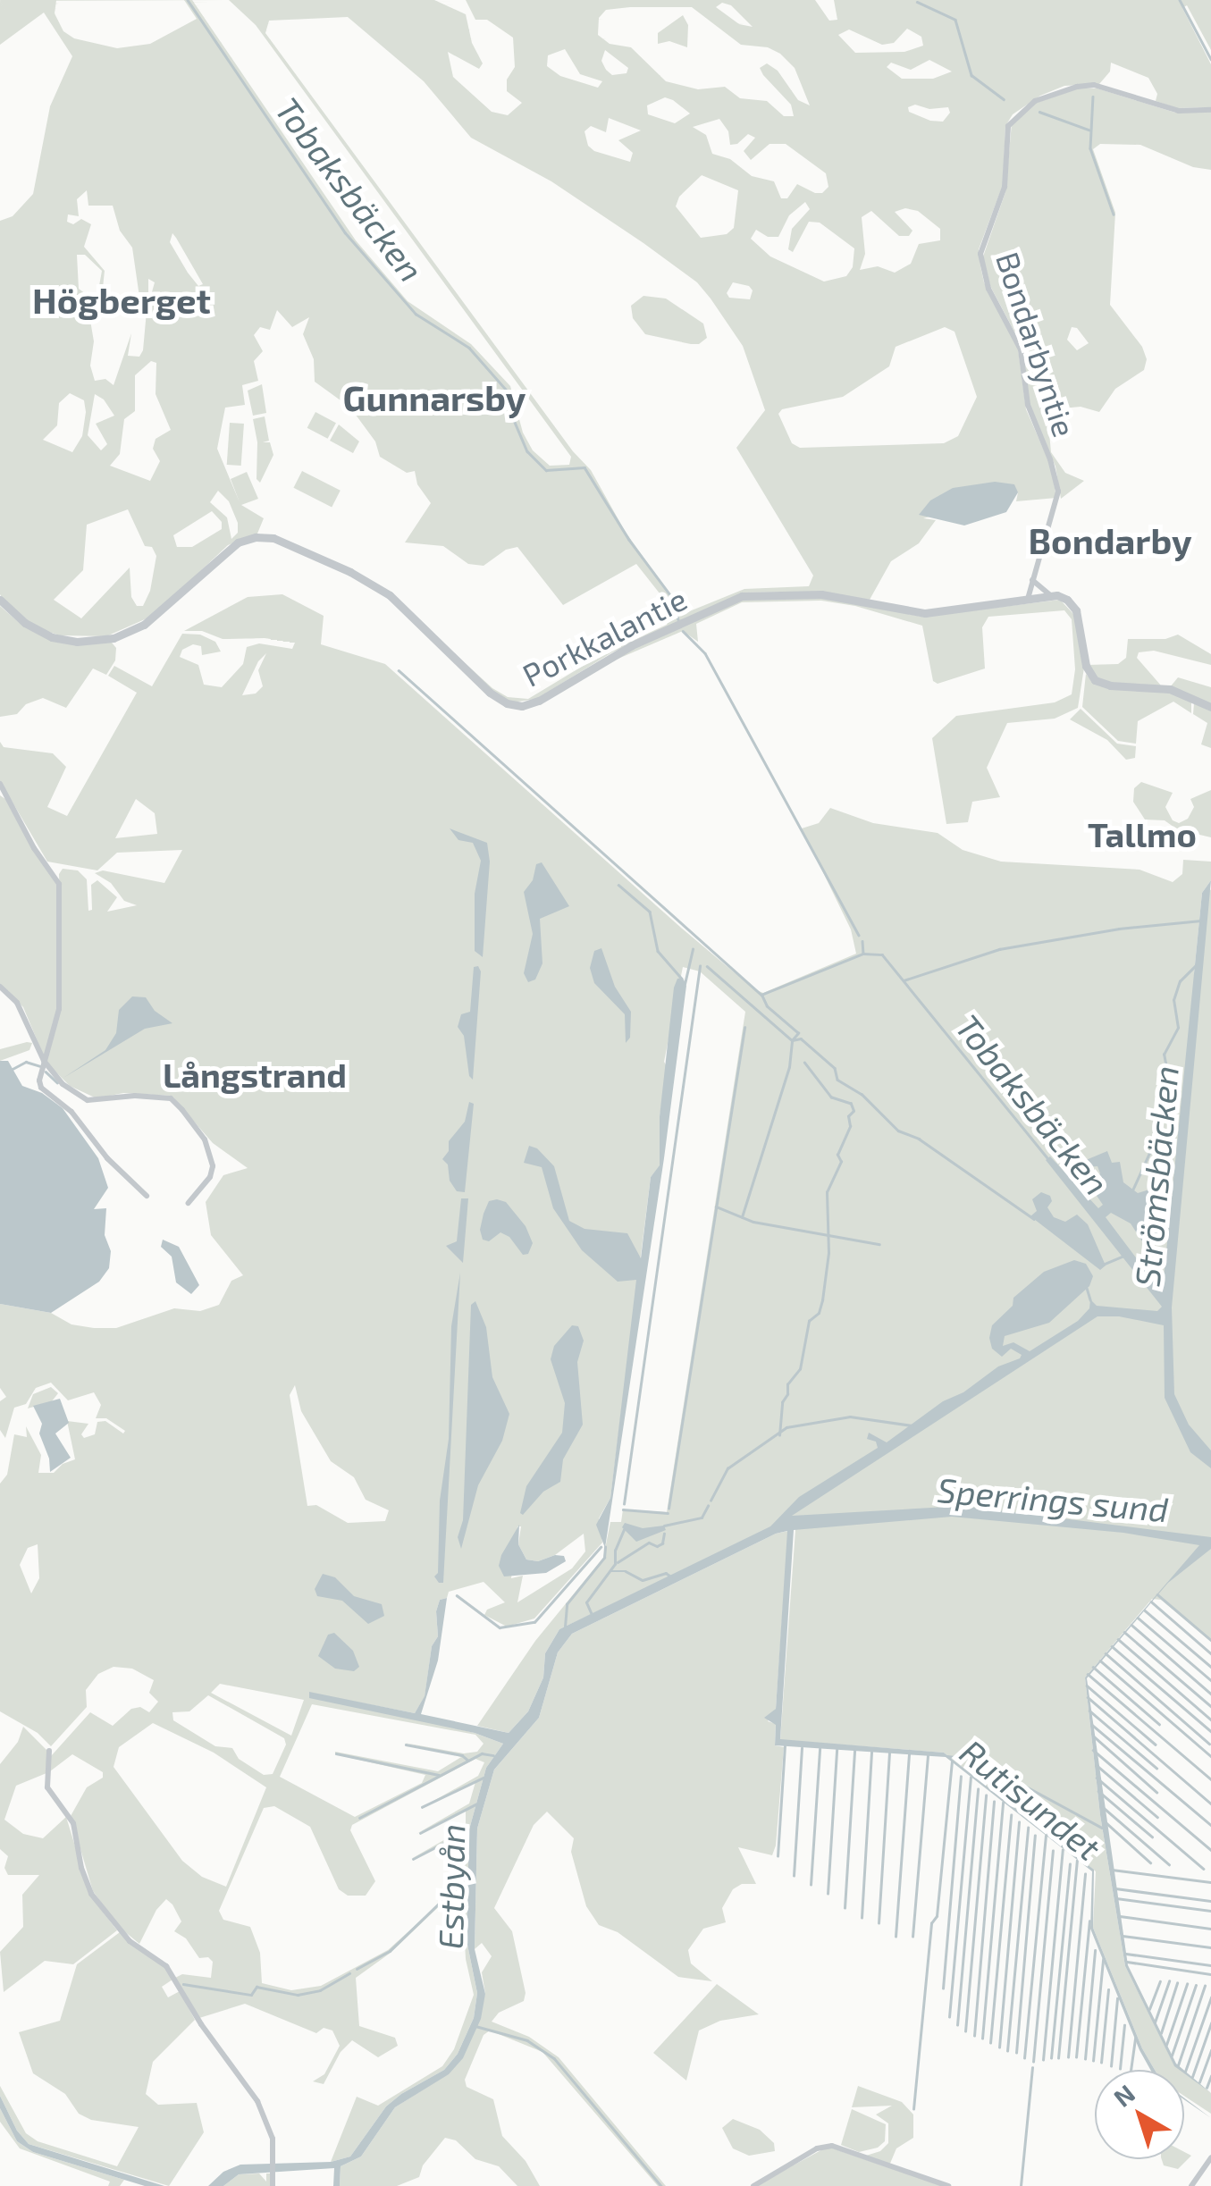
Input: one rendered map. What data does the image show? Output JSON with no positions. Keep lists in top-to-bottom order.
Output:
{
  "streets": {
    "street": ["Bondarbyntie", "Porkkalantie"]
  },
  "crossings": [
    ["Bondarbyntie", "Porkkalantie"]
  ],
  "districts": [
    "Högberget",
    "Gunnarsby",
    "Bondarby",
    "Tallmo",
    "Långstrand"
  ],
  "water": [
    "Tobaksbäcken",
    "Strömsbäcken",
    "Sperrings sund",
    "Rutisundet",
    "Estbyån"
  ],
  "north": "top left"
}
